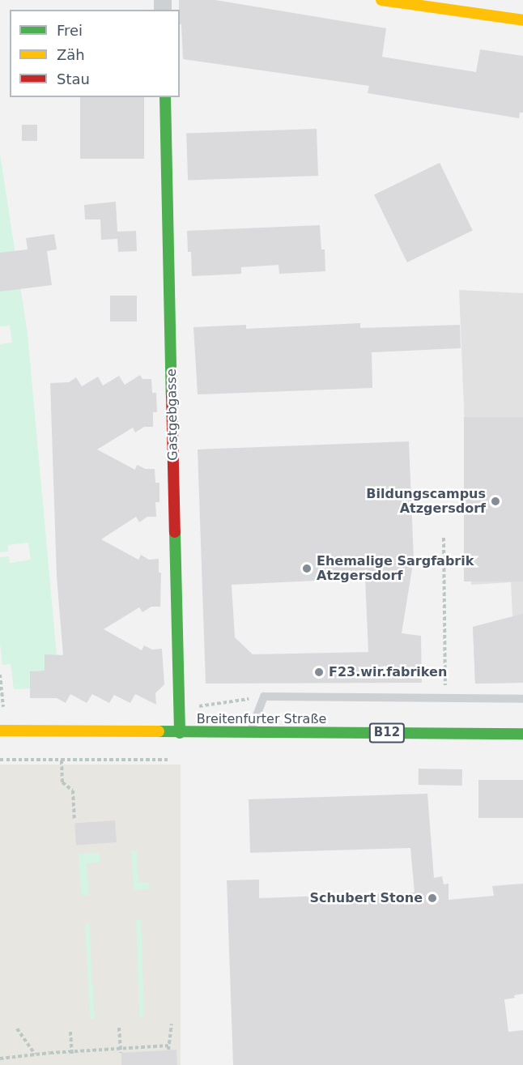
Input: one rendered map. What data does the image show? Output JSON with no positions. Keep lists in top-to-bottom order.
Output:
{
  "streets": {
    "street": ["Gastgebgasse", "Breitenfurter Straße", "B12"]
  },
  "crossings": [
    ["Gastgebgasse", "Breitenfurter Straße"]
  ],
  "places": [
    "Bildungscampus Atzgersdorf",
    "Ehemalige Sargfabrik Atzgersdorf",
    "F23.wir.fabriken",
    "Schubert Stone"
  ],
  "legend": ["Frei", "Zäh", "Stau"]
}
